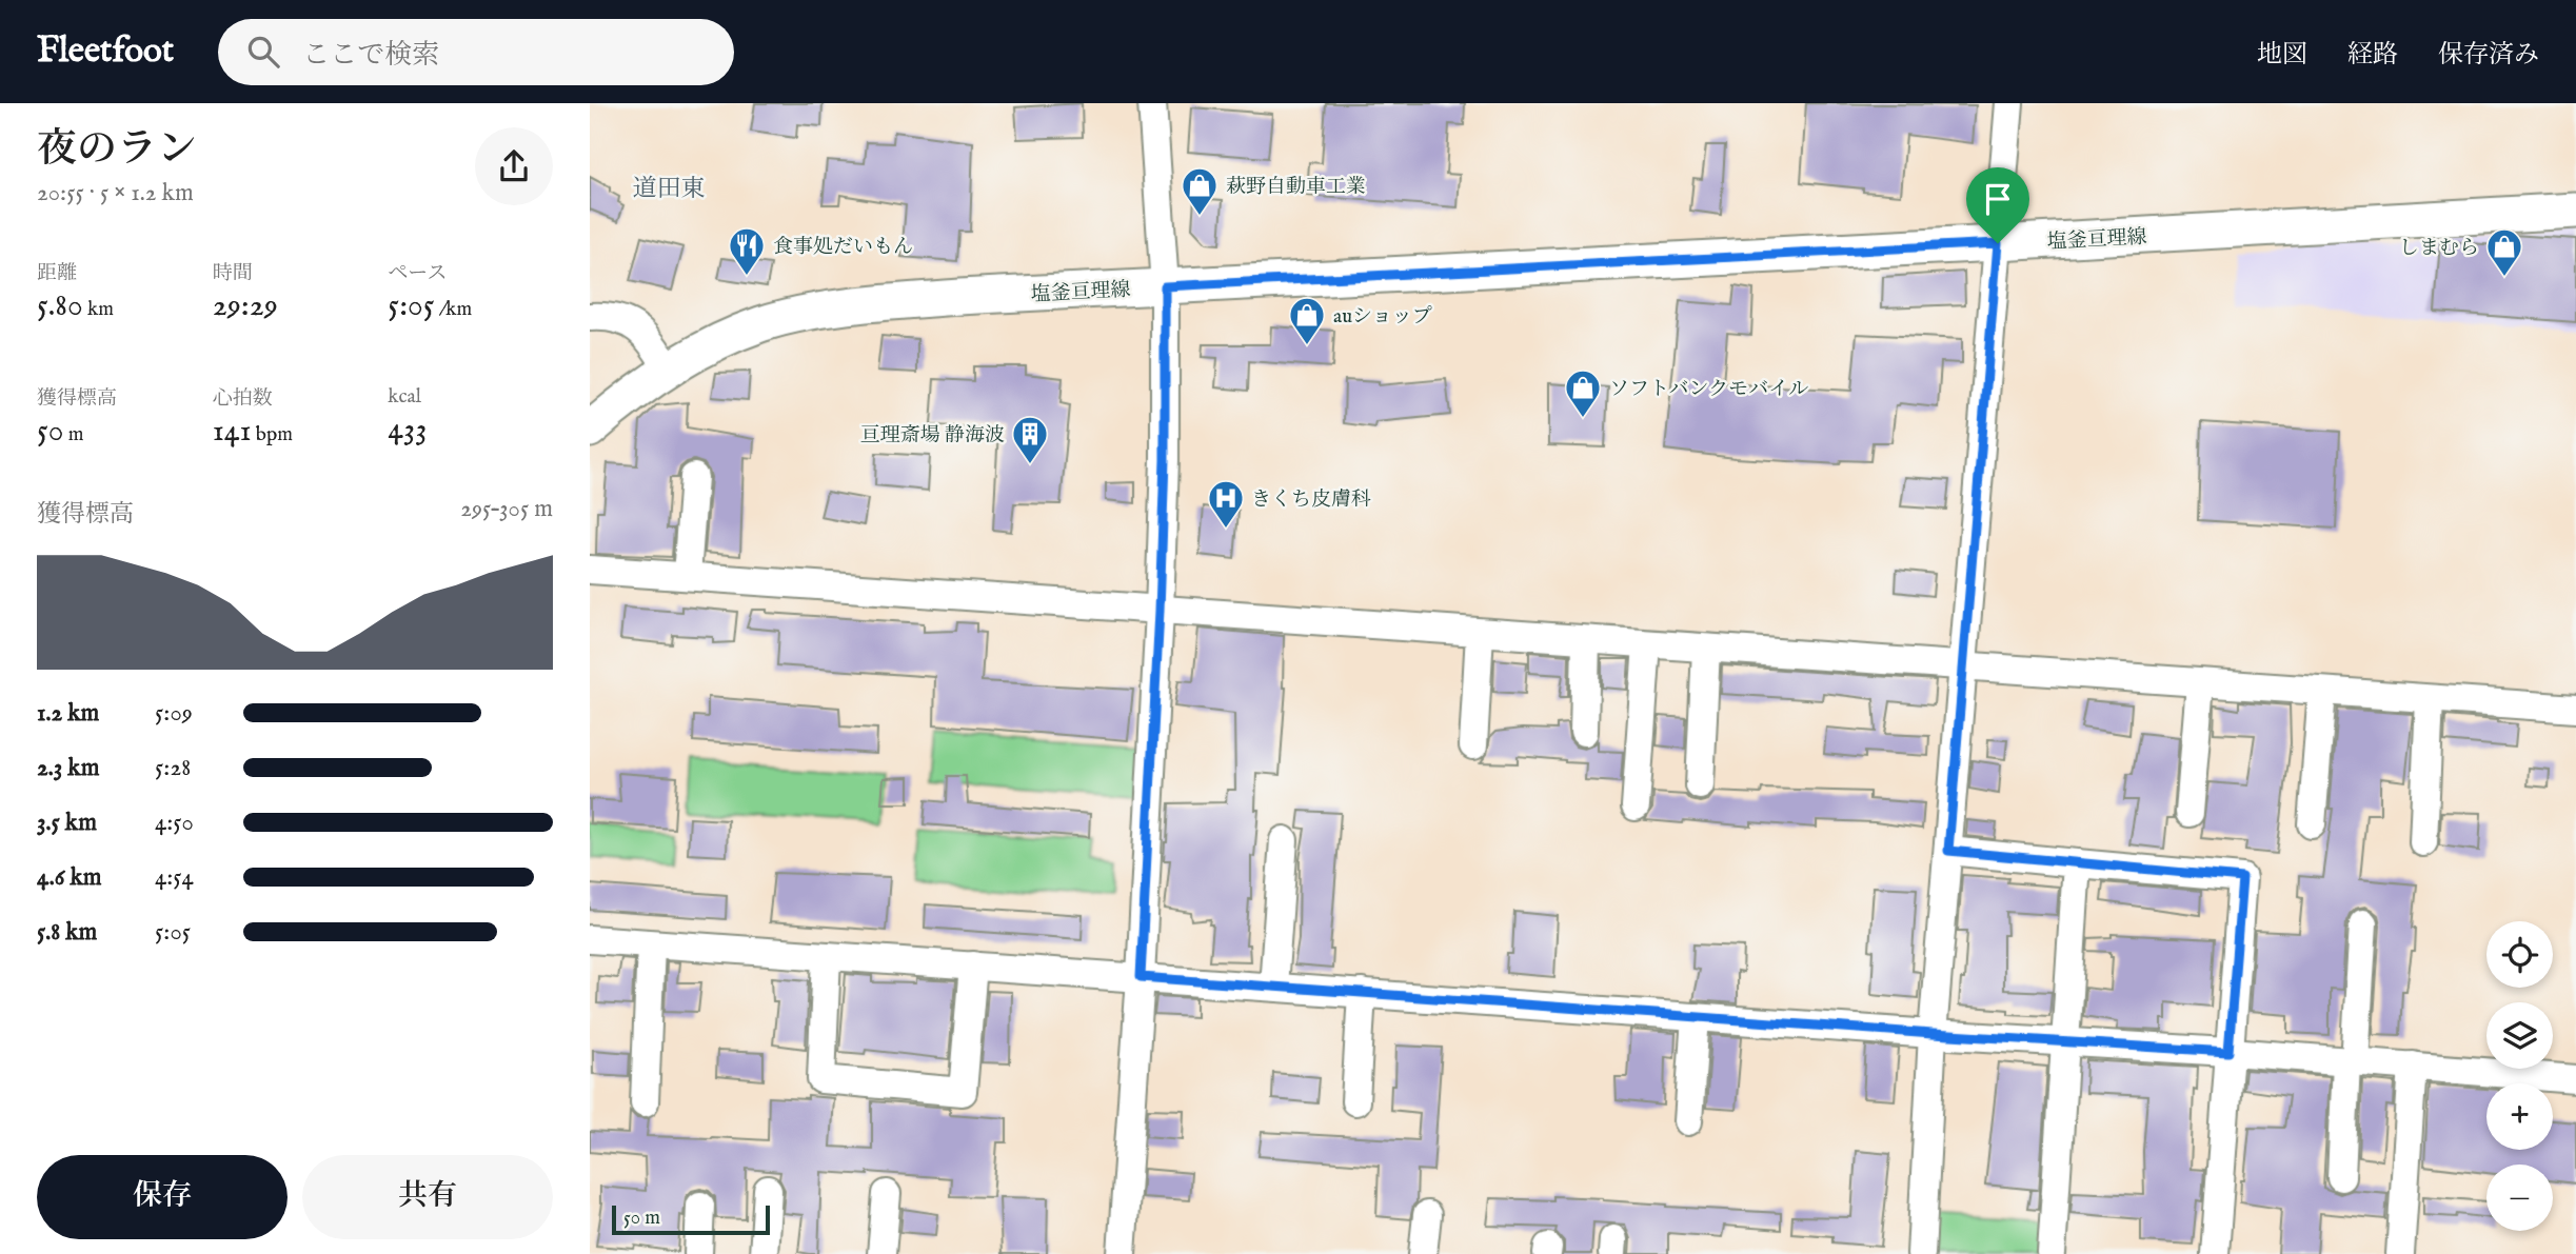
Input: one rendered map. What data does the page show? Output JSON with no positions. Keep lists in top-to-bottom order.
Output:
{
  "streets": {
    "main road": ["塩釜亘理線"]
  },
  "districts": ["道田東"],
  "places": {
    "shop": [
      "萩野自動車工業",
      "しまむら",
      "auショップ",
      "ソフトバンクモバイル"
    ],
    "restaurant": ["食事処だいもん"],
    "building": ["亘理斎場 静海波"],
    "hospital": ["きくち皮膚科"]
  },
  "scale_bar": "50 m",
  "page": {
    "header": "Fleetfoot",
    "search": "ここで検索",
    "nav": ["地図", "経路", "保存済み"],
    "heading": ["夜のラン", "20:55 · 5 × 1.2 km"],
    "stats": [
      ["距離", "5.80 km"],
      ["時間", "29:29"],
      ["ペース", "5:05 /km"],
      ["獲得標高", "50 m"],
      ["心拍数", "141 bpm"],
      ["kcal", "433"]
    ],
    "chart": ["獲得標高", "295–305 m"],
    "list": [
      {
        "name": "1.2 km",
        "note": "5:09"
      },
      {
        "name": "2.3 km",
        "note": "5:28"
      },
      {
        "name": "3.5 km",
        "note": "4:50"
      },
      {
        "name": "4.6 km",
        "note": "4:54"
      },
      {
        "name": "5.8 km",
        "note": "5:05"
      }
    ],
    "map_buttons": ["+", "−"],
    "buttons": ["保存", "共有"],
    "scale": "50 m"
  }
}
